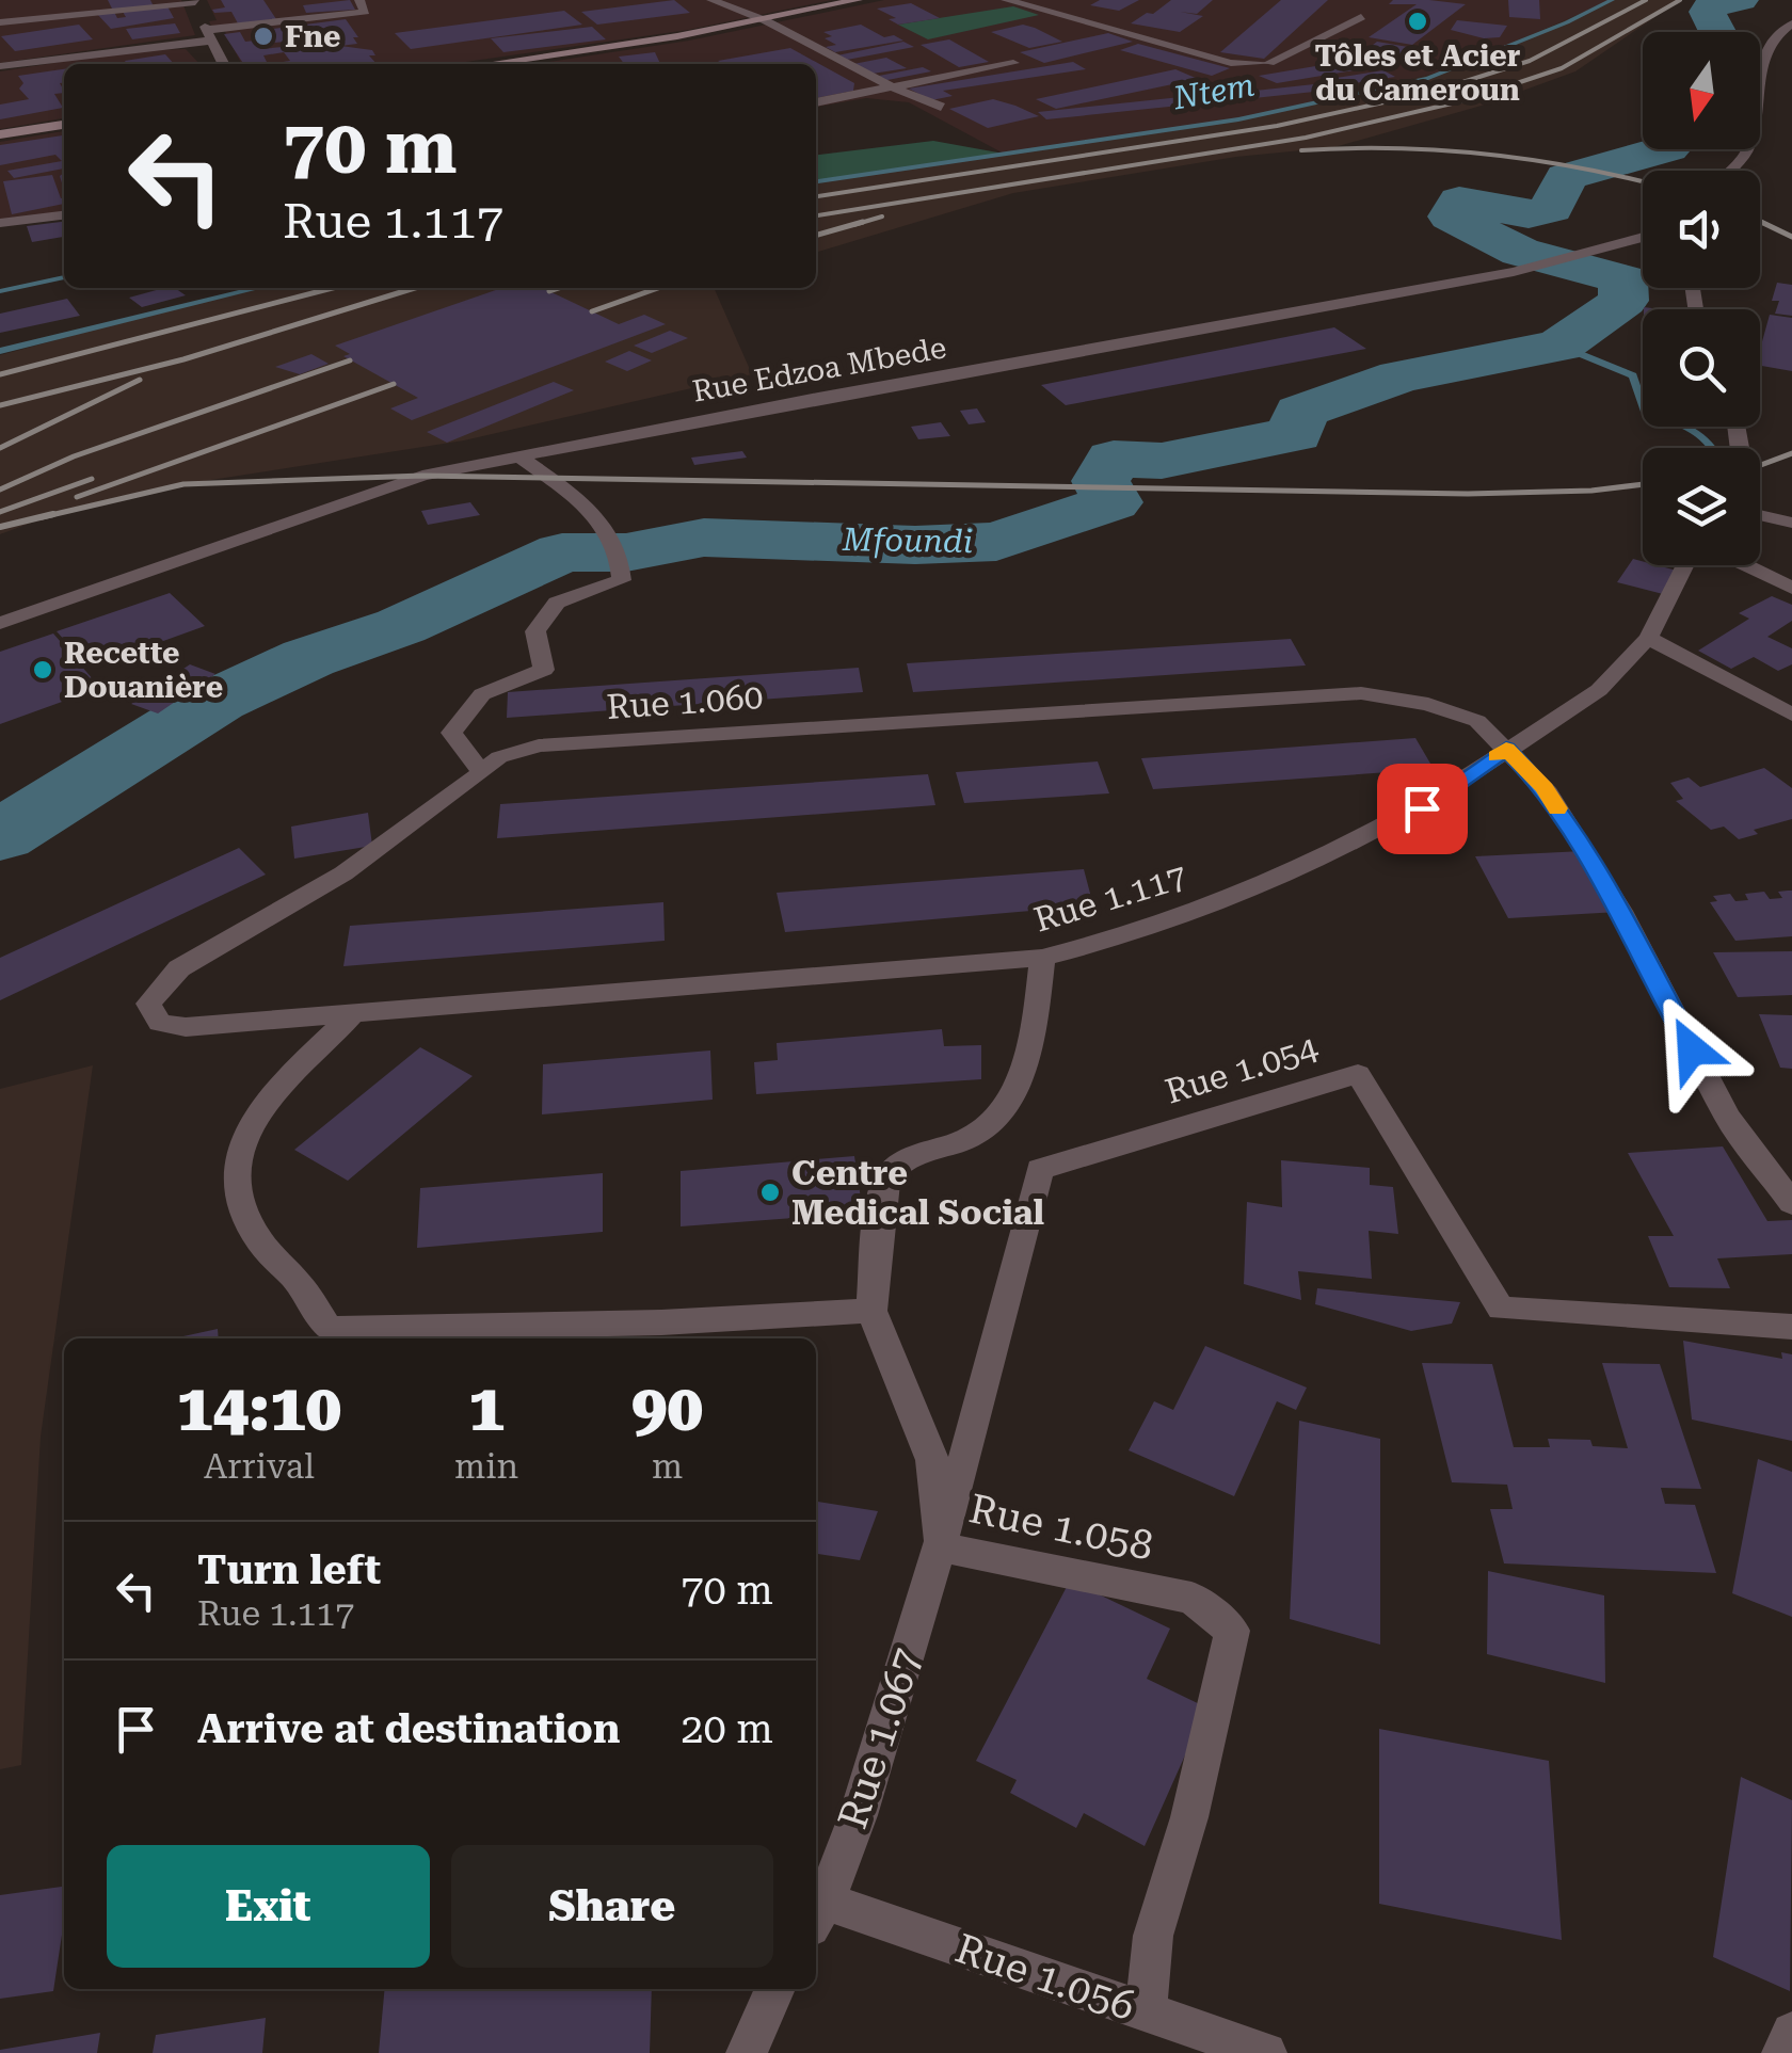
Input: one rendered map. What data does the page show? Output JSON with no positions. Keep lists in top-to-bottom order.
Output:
{
  "streets": {
    "street": [
      "Rue Edzoa Mbede",
      "Rue 1.060",
      "Rue 1.117",
      "Rue 1.054",
      "Rue 1.058",
      "Rue 1.067",
      "Rue 1.056"
    ]
  },
  "crossings": [
    ["Rue 1.060", "Rue 1.117"],
    ["Rue 1.054", "Rue 1.058"],
    ["Rue 1.054", "Rue 1.067"],
    ["Rue 1.058", "Rue 1.067"],
    ["Rue 1.058", "Rue 1.056"],
    ["Rue 1.067", "Rue 1.056"]
  ],
  "water": ["Ntem", "Mfoundi"],
  "places": [
    "Tôles et Acier du Cameroun",
    "Fne",
    "Recette Douanière",
    "Centre Medical Social"
  ],
  "north": "bottom",
  "page": {
    "turn": ["70 m", "Rue 1.117"],
    "eta": [
      "14:10",
      "Arrival",
      "1",
      "min",
      "90",
      "m"
    ],
    "list": [
      {
        "name": "Turn left",
        "note": "Rue 1.117",
        "value": "70 m"
      },
      {
        "name": "Arrive at destination",
        "value": "20 m"
      }
    ],
    "buttons": ["Exit", "Share"]
  }
}
